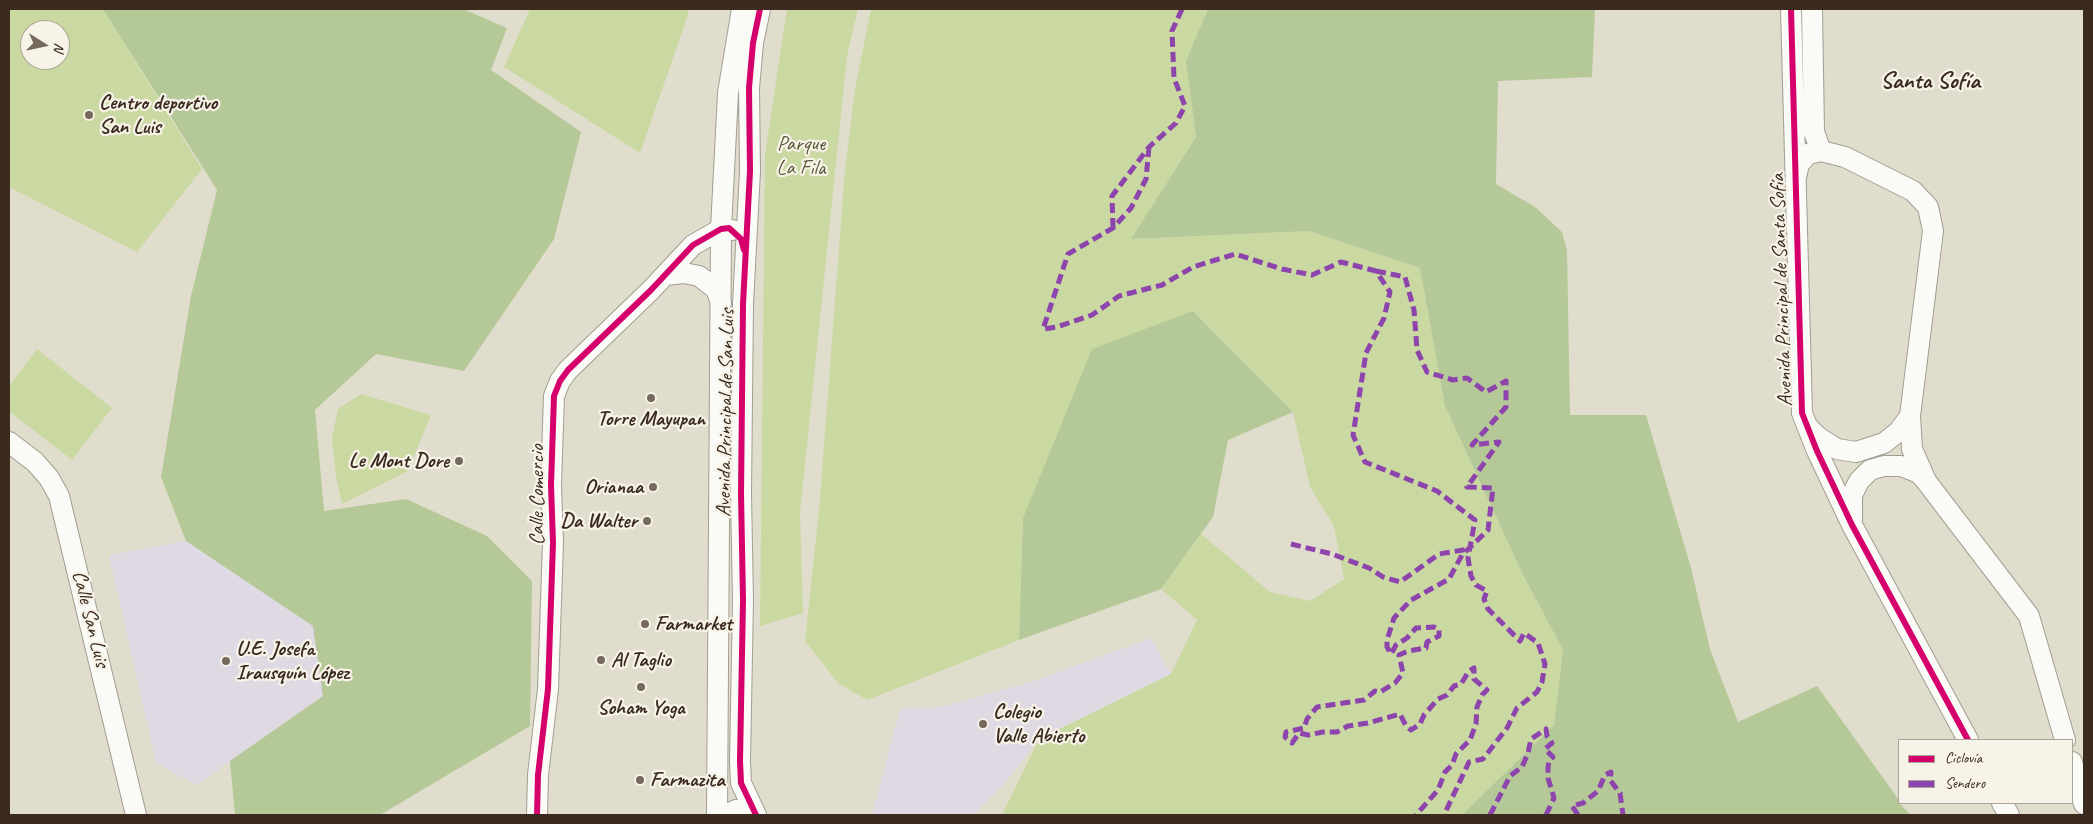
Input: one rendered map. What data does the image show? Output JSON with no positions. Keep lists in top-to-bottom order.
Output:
{
  "streets": {
    "street": [
      "Avenida Principal de Santa Sofía",
      "Avenida Principal de San Luis",
      "Calle Comercio",
      "Calle San Luis"
    ]
  },
  "crossings": [
    ["Avenida Principal de San Luis", "Calle Comercio"]
  ],
  "districts": ["Santa Sofía"],
  "parks": ["Parque La Fila"],
  "places": [
    "Centro deportivo San Luis",
    "Torre Mayupan",
    "Le Mont Dore",
    "Orianaa",
    "Da Walter",
    "Farmarket",
    "Al Taglio",
    "U.E. Josefa Irausquín López",
    "Soham Yoga",
    "Colegio Valle Abierto",
    "Farmazita"
  ],
  "legend": ["Ciclovía", "Sendero"],
  "north": "right"
}
